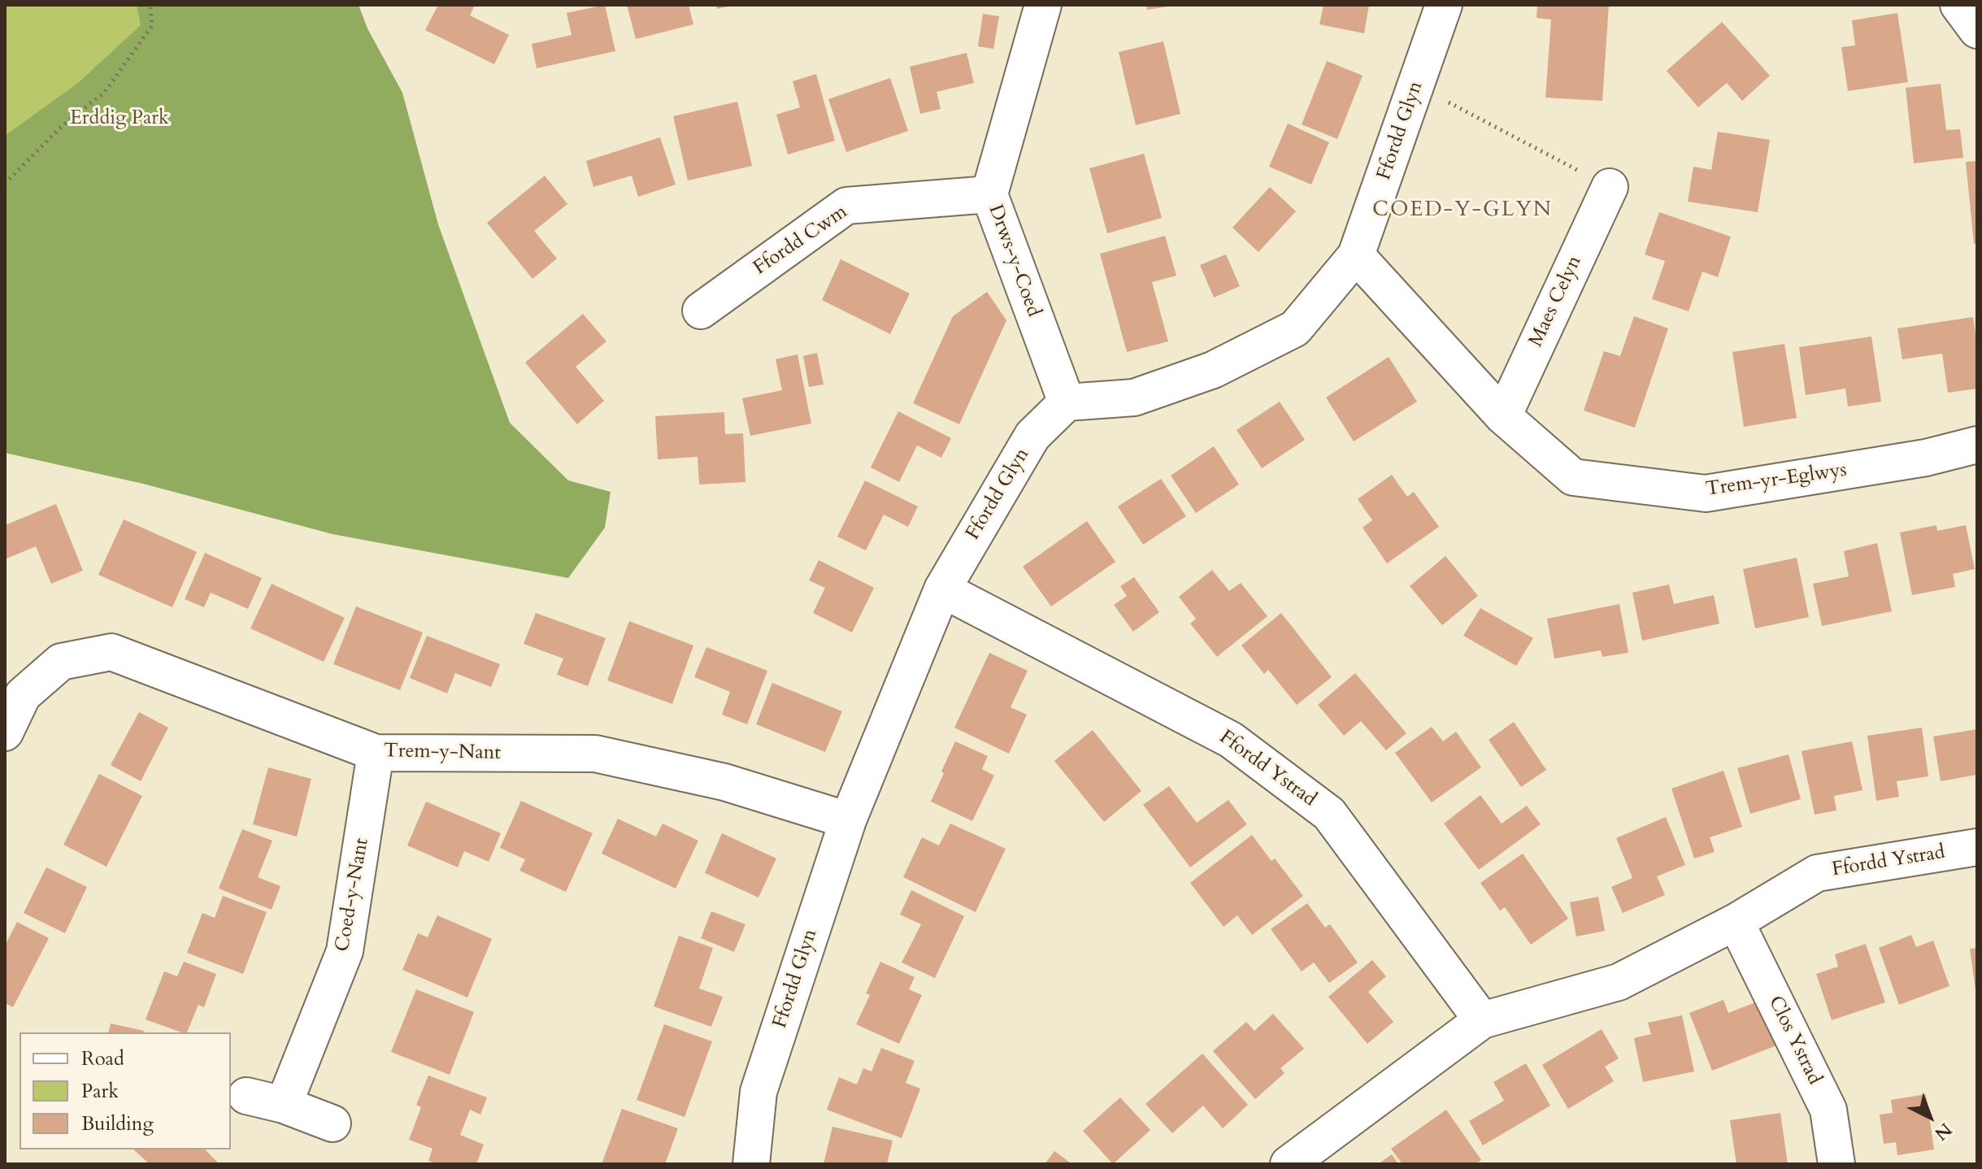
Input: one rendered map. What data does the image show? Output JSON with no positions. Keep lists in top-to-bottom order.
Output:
{
  "streets": {
    "street": [
      "Ffordd Glyn",
      "Ffordd Cwm",
      "Drws-y-Coed",
      "Maes Celyn",
      "Trem-yr-Eglwys",
      "Trem-y-Nant",
      "Ffordd Ystrad",
      "Coed-y-Nant",
      "Clos Ystrad"
    ]
  },
  "crossings": [
    ["Ffordd Glyn", "Drws-y-Coed"],
    ["Ffordd Glyn", "Trem-yr-Eglwys"],
    ["Ffordd Glyn", "Trem-y-Nant"],
    ["Ffordd Glyn", "Ffordd Ystrad"],
    ["Ffordd Cwm", "Drws-y-Coed"],
    ["Maes Celyn", "Trem-yr-Eglwys"],
    ["Trem-y-Nant", "Coed-y-Nant"],
    ["Ffordd Ystrad", "Clos Ystrad"]
  ],
  "districts": ["COED-Y-GLYN"],
  "parks": ["Erddig Park"],
  "legend": ["Road", "Park", "Building"],
  "north": "bottom right"
}
